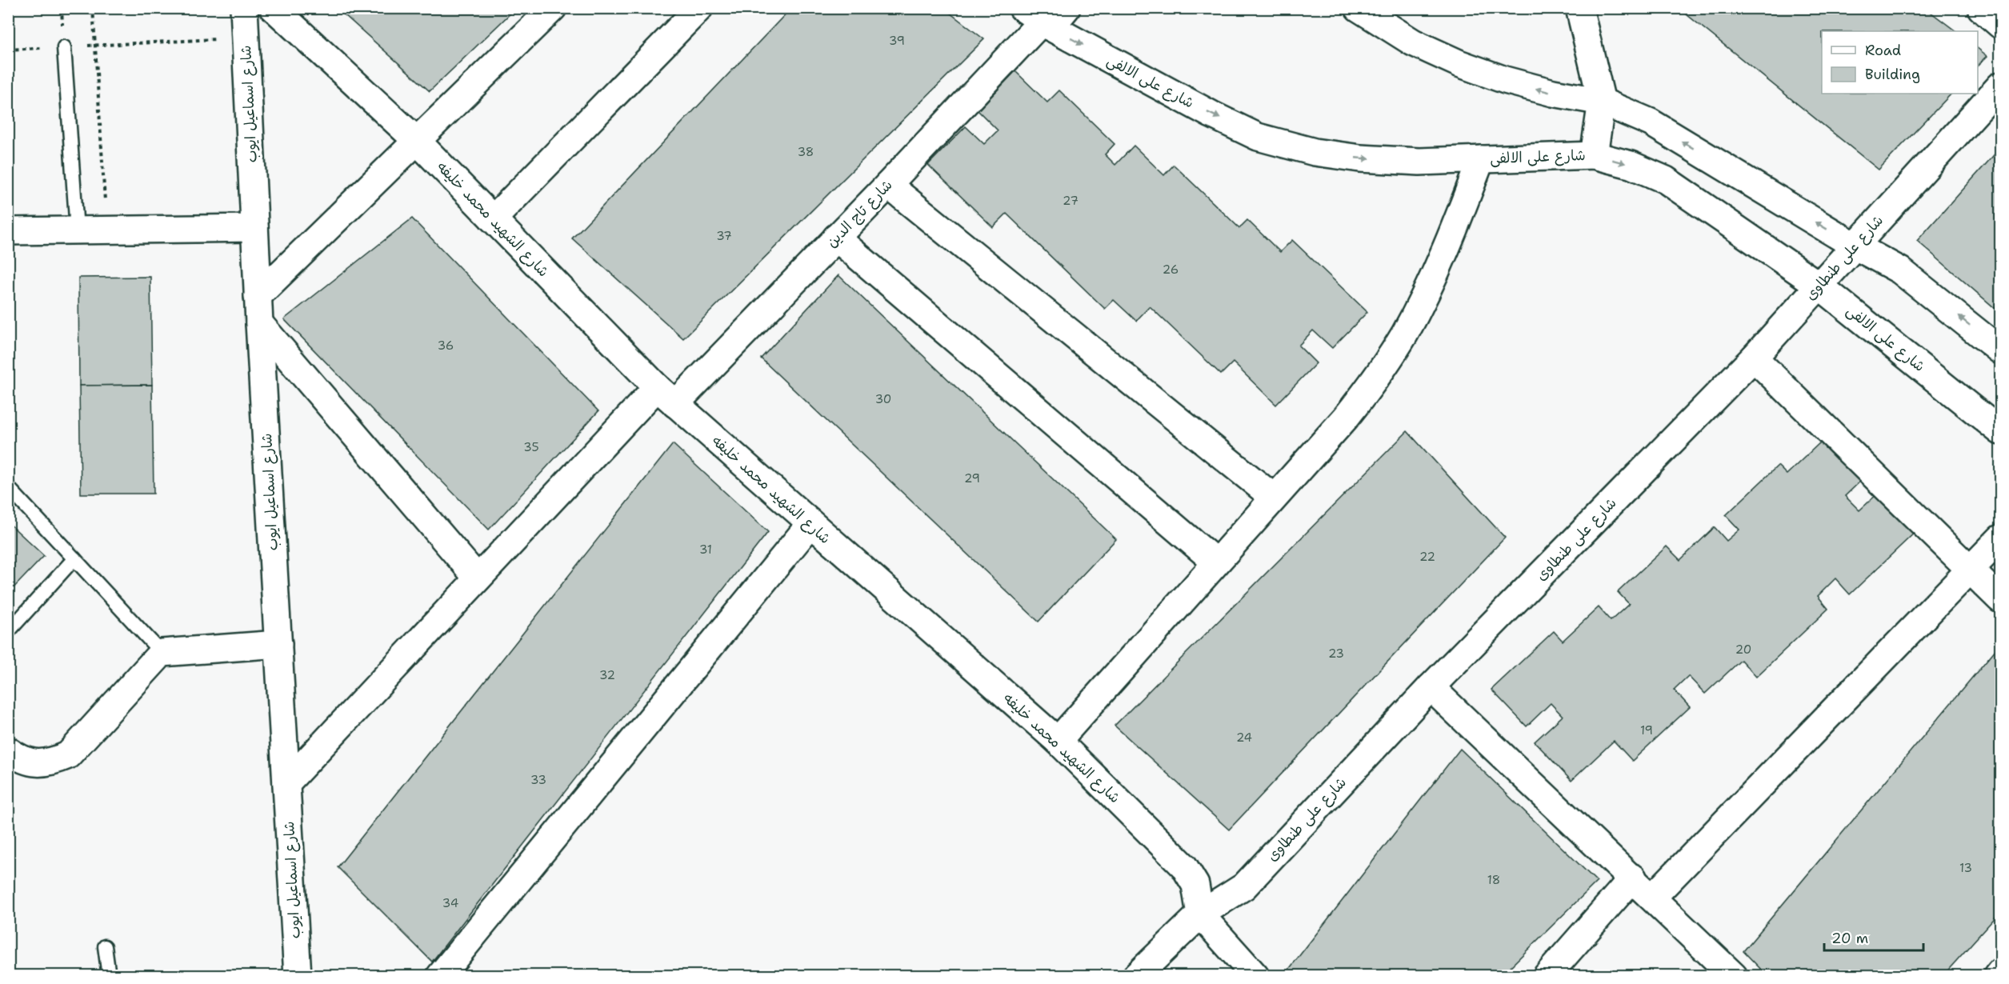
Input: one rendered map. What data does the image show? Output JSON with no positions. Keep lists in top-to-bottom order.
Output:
{
  "streets": {
    "street": [
      "شارع على الالفى",
      "شارع اسماعيل ايوب",
      "شارع تاج الدين",
      "شارع الشهيد محمد خليفه",
      "شارع على طنطاوى"
    ]
  },
  "crossings": [
    ["شارع على الالفى", "شارع تاج الدين"],
    ["شارع على الالفى", "شارع على طنطاوى"],
    ["شارع اسماعيل ايوب", "شارع تاج الدين"],
    ["شارع تاج الدين", "شارع الشهيد محمد خليفه"],
    ["شارع الشهيد محمد خليفه", "شارع على طنطاوى"]
  ],
  "house_numbers": [
    "39",
    "38",
    "27",
    "37",
    "26",
    "36",
    "30",
    "35",
    "29",
    "31",
    "22",
    "20",
    "23",
    "32",
    "19",
    "24",
    "33",
    "13",
    "18",
    "34"
  ],
  "legend": ["Road", "Building"],
  "scale_bar": "20 m"
}
